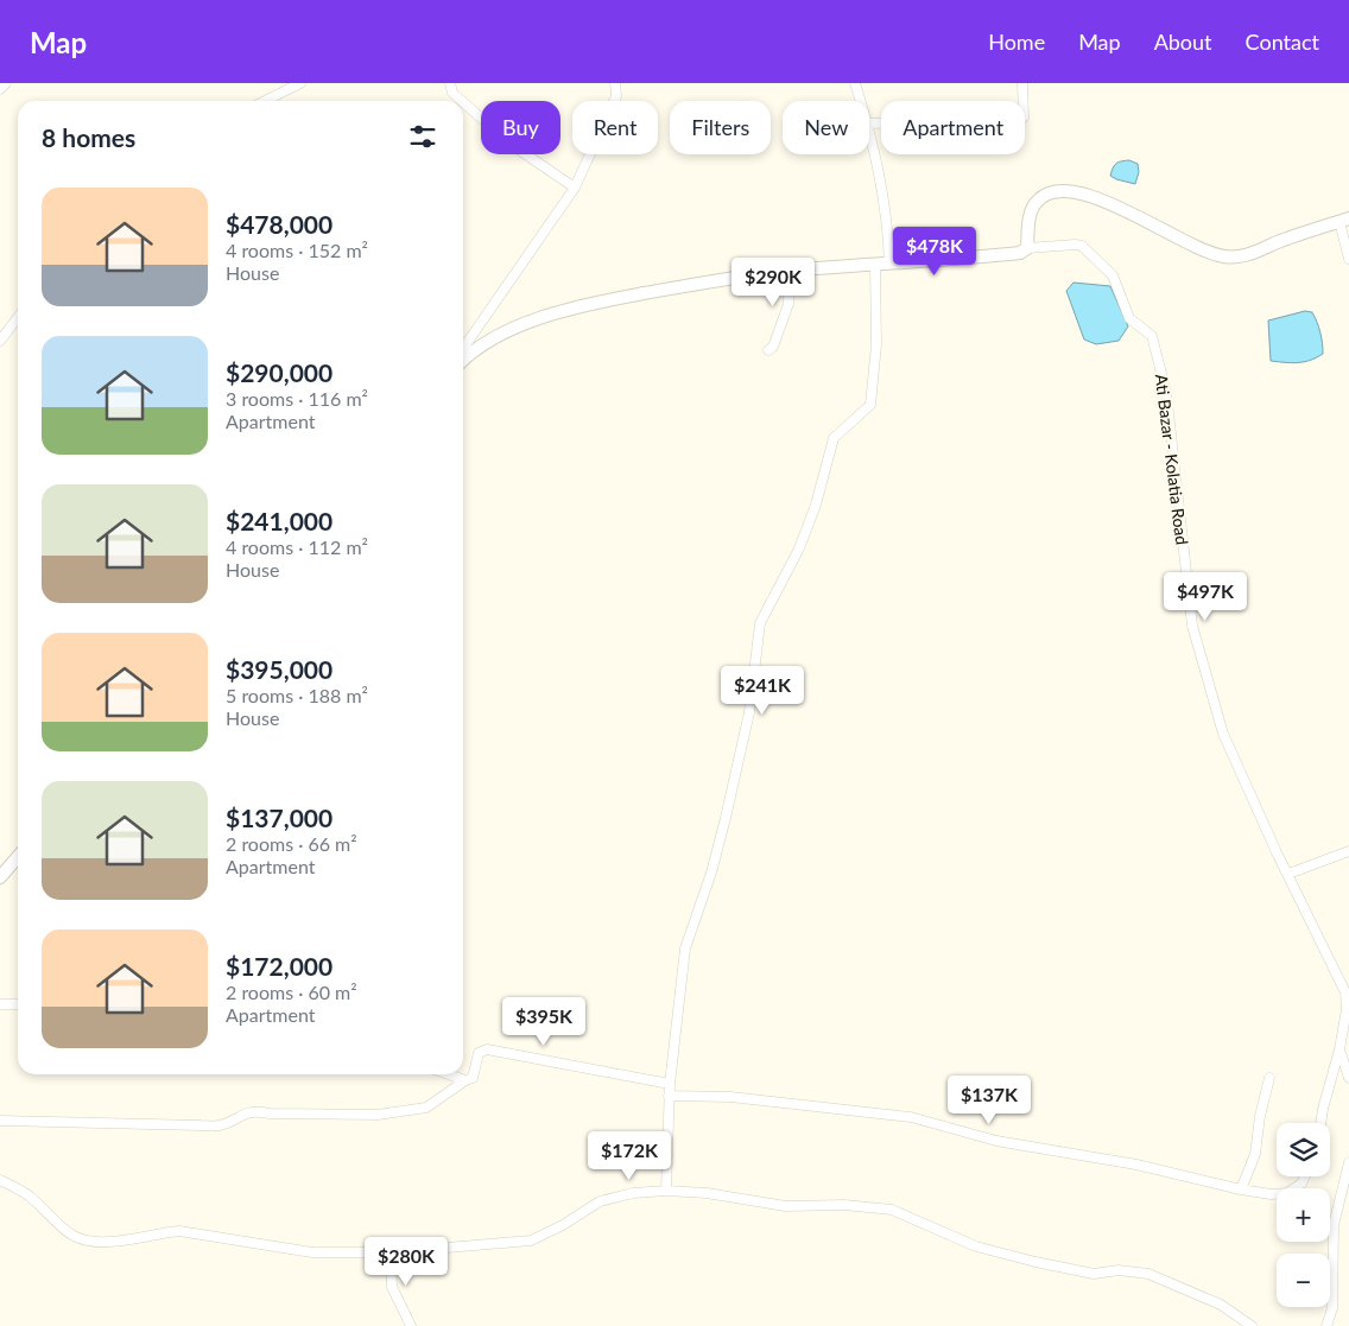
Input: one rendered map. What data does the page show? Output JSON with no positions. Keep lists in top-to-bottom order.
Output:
{
  "streets": {
    "street": ["Ati Bazar - Kolatia Road"]
  },
  "page": {
    "header": "Map",
    "nav": [
      "Home",
      "Map",
      "About",
      "Contact"
    ],
    "chip": [
      "Buy",
      "Rent",
      "Filters",
      "New",
      "Apartment"
    ],
    "heading": "8 homes",
    "list": [
      {
        "name": "$478,000",
        "note": "4 rooms · 152 m² · House"
      },
      {
        "name": "$290,000",
        "note": "3 rooms · 116 m² · Apartment"
      },
      {
        "name": "$241,000",
        "note": "4 rooms · 112 m² · House"
      },
      {
        "name": "$395,000",
        "note": "5 rooms · 188 m² · House"
      },
      {
        "name": "$137,000",
        "note": "2 rooms · 66 m² · Apartment"
      },
      {
        "name": "$172,000",
        "note": "2 rooms · 60 m² · Apartment"
      }
    ],
    "price": [
      "$478K",
      "$290K",
      "$497K",
      "$241K",
      "$395K",
      "$137K",
      "$172K",
      "$280K"
    ],
    "map_buttons": ["+", "−"]
  }
}
